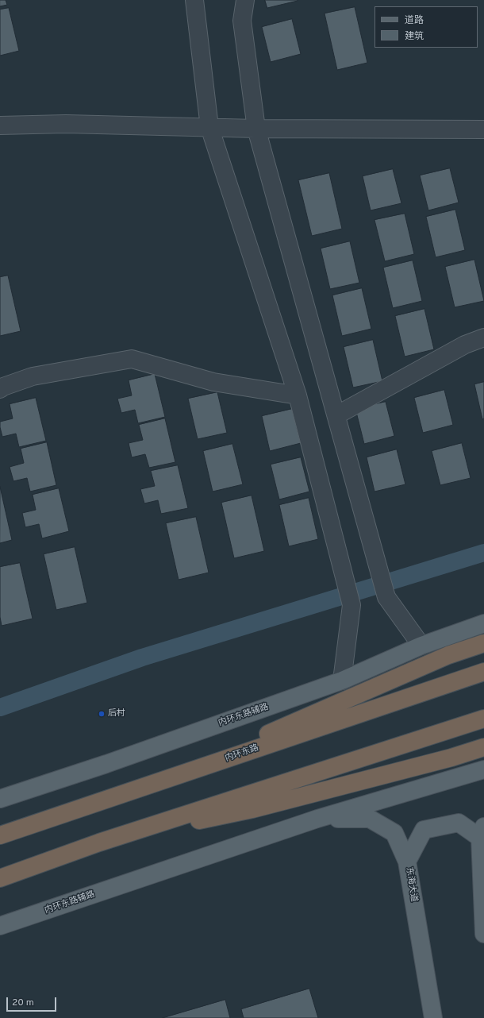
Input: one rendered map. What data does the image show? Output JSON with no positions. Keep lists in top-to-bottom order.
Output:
{
  "streets": {
    "highway": ["内环东路"],
    "main road": ["内环东路辅路", "东海大道"]
  },
  "crossings": [
    ["内环东路辅路", "东海大道"]
  ],
  "places": ["后村"],
  "legend": ["道路", "建筑"],
  "scale_bar": "20 m"
}
